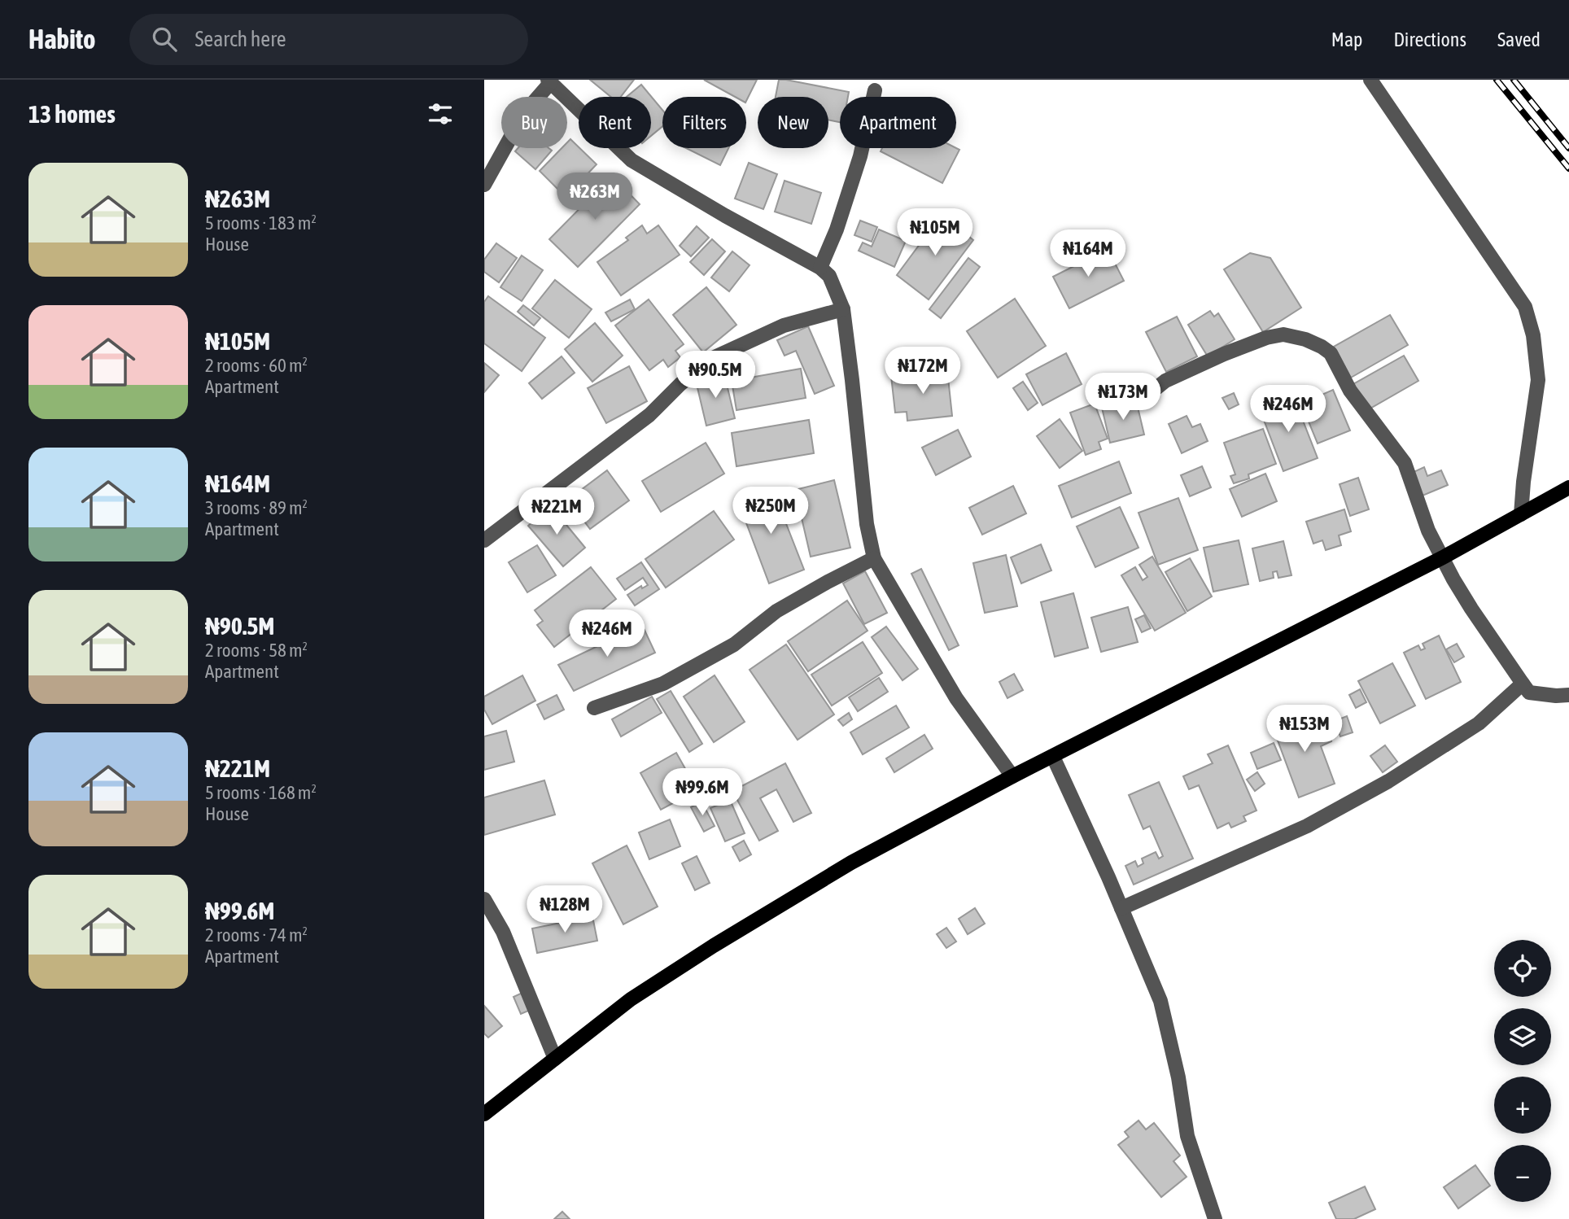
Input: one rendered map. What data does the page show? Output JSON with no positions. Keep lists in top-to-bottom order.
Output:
{
  "page": {
    "header": "Habito",
    "search": "Search here",
    "nav": ["Map", "Directions", "Saved"],
    "heading": "13 homes",
    "chip": [
      "Buy",
      "Rent",
      "Filters",
      "New",
      "Apartment"
    ],
    "list": [
      {
        "name": "₦263M",
        "note": "5 rooms · 183 m² · House"
      },
      {
        "name": "₦105M",
        "note": "2 rooms · 60 m² · Apartment"
      },
      {
        "name": "₦164M",
        "note": "3 rooms · 89 m² · Apartment"
      },
      {
        "name": "₦90.5M",
        "note": "2 rooms · 58 m² · Apartment"
      },
      {
        "name": "₦221M",
        "note": "5 rooms · 168 m² · House"
      },
      {
        "name": "₦99.6M",
        "note": "2 rooms · 74 m² · Apartment"
      }
    ],
    "price": [
      "₦263M",
      "₦105M",
      "₦164M",
      "₦172M",
      "₦90.5M",
      "₦173M",
      "₦246M",
      "₦250M",
      "₦221M",
      "₦246M",
      "₦153M",
      "₦99.6M",
      "₦128M"
    ],
    "map_buttons": ["+", "−"]
  }
}
